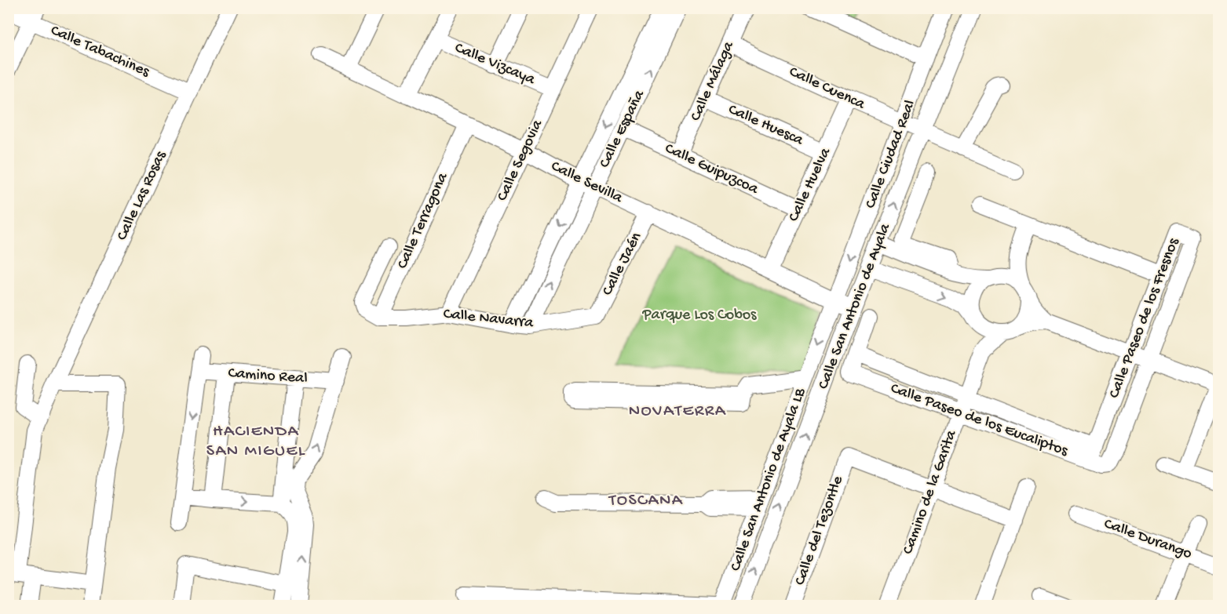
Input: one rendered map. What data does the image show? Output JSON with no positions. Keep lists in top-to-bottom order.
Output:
{
  "streets": {
    "street": [
      "Calle Tabachines",
      "Calle Vizcaya",
      "Calle Málaga",
      "Calle Cuenca",
      "Calle Huesca",
      "Calle España",
      "Calle Ciudad Real",
      "Calle Segovia",
      "Calle Guipuzcoa",
      "Calle Sevilla",
      "Calle Huelva",
      "Calle Las Rosas",
      "Calle Terragona",
      "Calle Jaén",
      "Calle San Antonio de Ayala",
      "Calle Paseo de los Fresnos",
      "Calle Navarra",
      "Camino Real",
      "Calle Paseo de los Eucaliptos",
      "Calle San Antonio de Ayala LB",
      "Camino de la Garita",
      "Calle del Tezontle",
      "Calle Durango"
    ]
  },
  "crossings": [
    ["Calle Tabachines", "Calle Las Rosas"],
    ["Calle Vizcaya", "Calle Segovia"],
    ["Calle Málaga", "Calle Cuenca"],
    ["Calle Málaga", "Calle Huesca"],
    ["Calle Málaga", "Calle Guipuzcoa"],
    ["Calle Cuenca", "Calle Ciudad Real"],
    ["Calle Cuenca", "Calle Huelva"],
    ["Calle Cuenca", "Calle San Antonio de Ayala"],
    ["Calle Huesca", "Calle Huelva"],
    ["Calle España", "Calle Guipuzcoa"],
    ["Calle España", "Calle Sevilla"],
    ["Calle España", "Calle Navarra"],
    ["Calle Ciudad Real", "Calle Sevilla"],
    ["Calle Ciudad Real", "Calle San Antonio de Ayala LB"],
    ["Calle Segovia", "Calle Sevilla"],
    ["Calle Segovia", "Calle Navarra"],
    ["Calle Guipuzcoa", "Calle Huelva"],
    ["Calle Sevilla", "Calle Huelva"],
    ["Calle Sevilla", "Calle Terragona"],
    ["Calle Sevilla", "Calle Jaén"],
    ["Calle Sevilla", "Calle San Antonio de Ayala"],
    ["Calle Sevilla", "Calle San Antonio de Ayala LB"],
    ["Calle Terragona", "Calle Navarra"],
    ["Calle Jaén", "Calle Navarra"],
    ["Calle Paseo de los Fresnos", "Calle Paseo de los Eucaliptos"],
    ["Calle Paseo de los Eucaliptos", "Camino de la Garita"],
    ["Camino de la Garita", "Calle del Tezontle"]
  ],
  "one_way": ["Calle Ciudad Real", "Calle San Antonio de Ayala"],
  "districts": ["NOVATERRA", "HACIENDA SAN MIGUEL", "TOSCANA"],
  "parks": ["Parque Los Cobos"]
}
